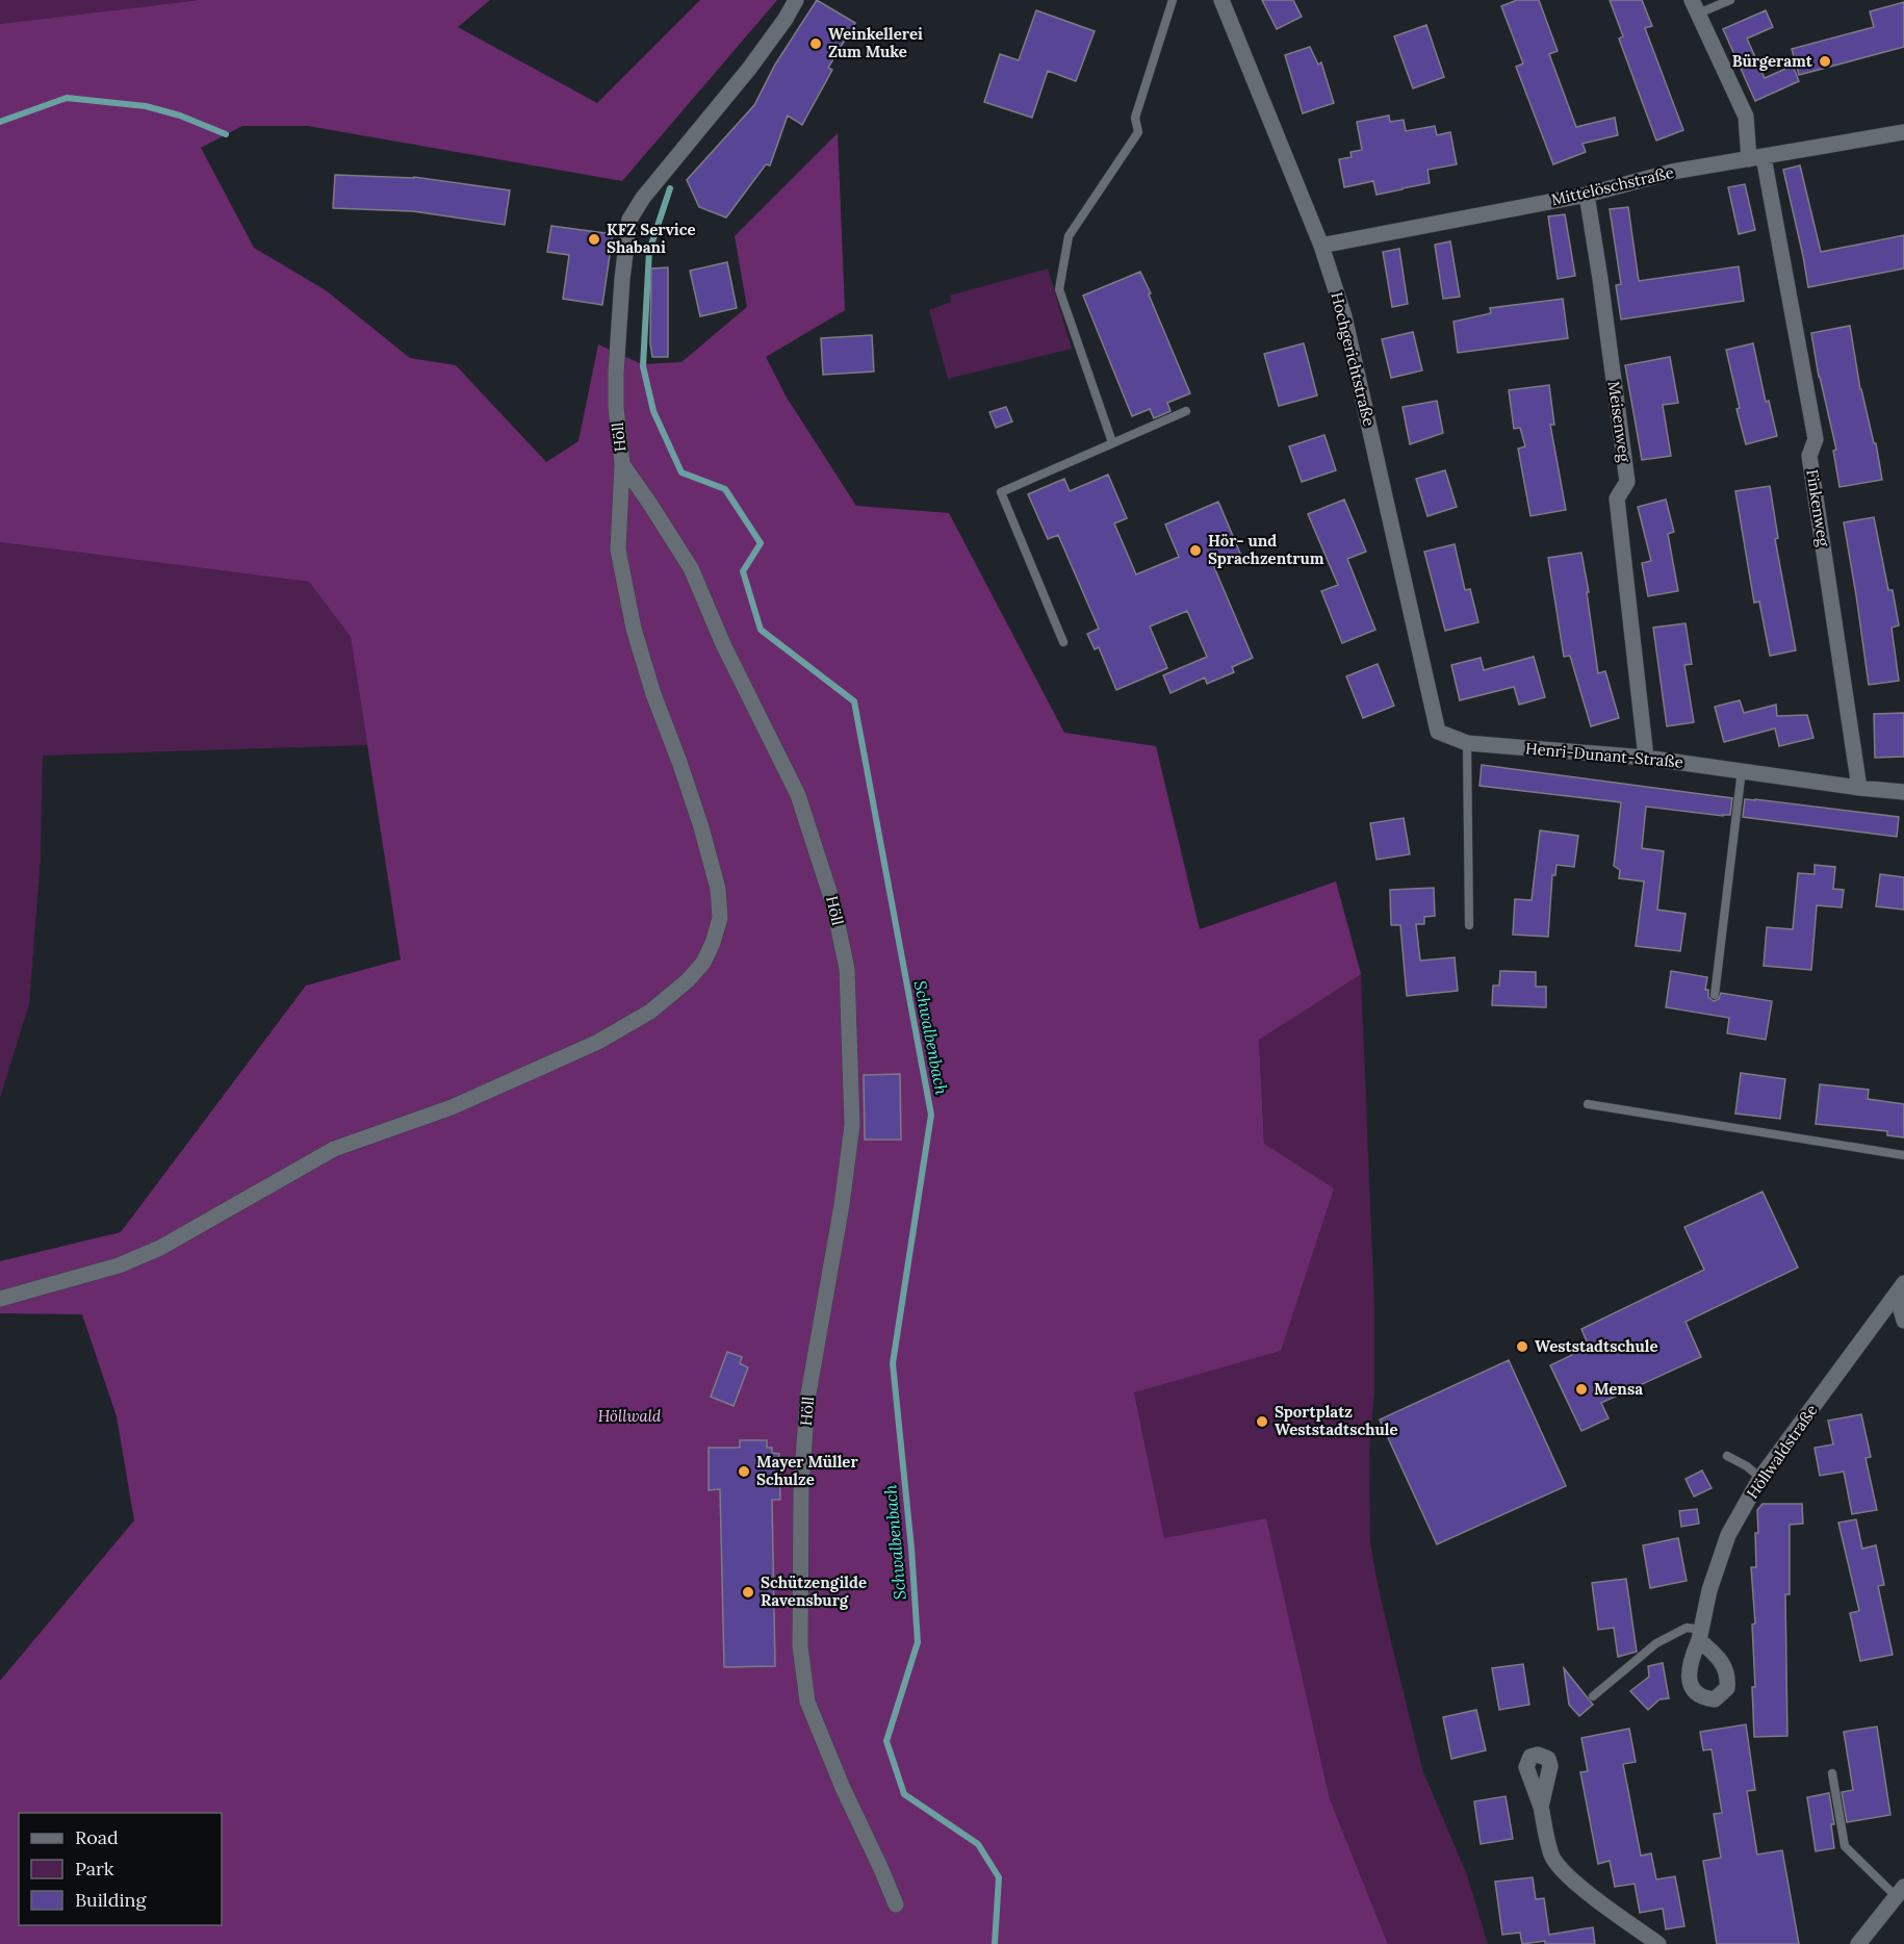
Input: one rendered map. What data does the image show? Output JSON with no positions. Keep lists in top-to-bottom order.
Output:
{
  "streets": {
    "street": [
      "Mittelöschstraße",
      "Hochgerichtstraße",
      "Meisenweg",
      "Höll",
      "Finkenweg",
      "Henri-Dunant-Straße",
      "Höllwaldstraße"
    ]
  },
  "crossings": [
    ["Mittelöschstraße", "Hochgerichtstraße"],
    ["Mittelöschstraße", "Meisenweg"],
    ["Mittelöschstraße", "Finkenweg"],
    ["Hochgerichtstraße", "Henri-Dunant-Straße"],
    ["Meisenweg", "Henri-Dunant-Straße"],
    ["Finkenweg", "Henri-Dunant-Straße"]
  ],
  "water": ["Schwalbenbach"],
  "parks": ["Höllwald"],
  "places": [
    "Weinkellerei Zum Muke",
    "Bürgeramt",
    "KFZ Service Shabani",
    "Hör- und Sprachzentrum",
    "Weststadtschule",
    "Mensa",
    "Sportplatz Weststadtschule",
    "Mayer Müller Schulze",
    "Schützengilde Ravensburg"
  ],
  "legend": ["Road", "Park", "Building"]
}
